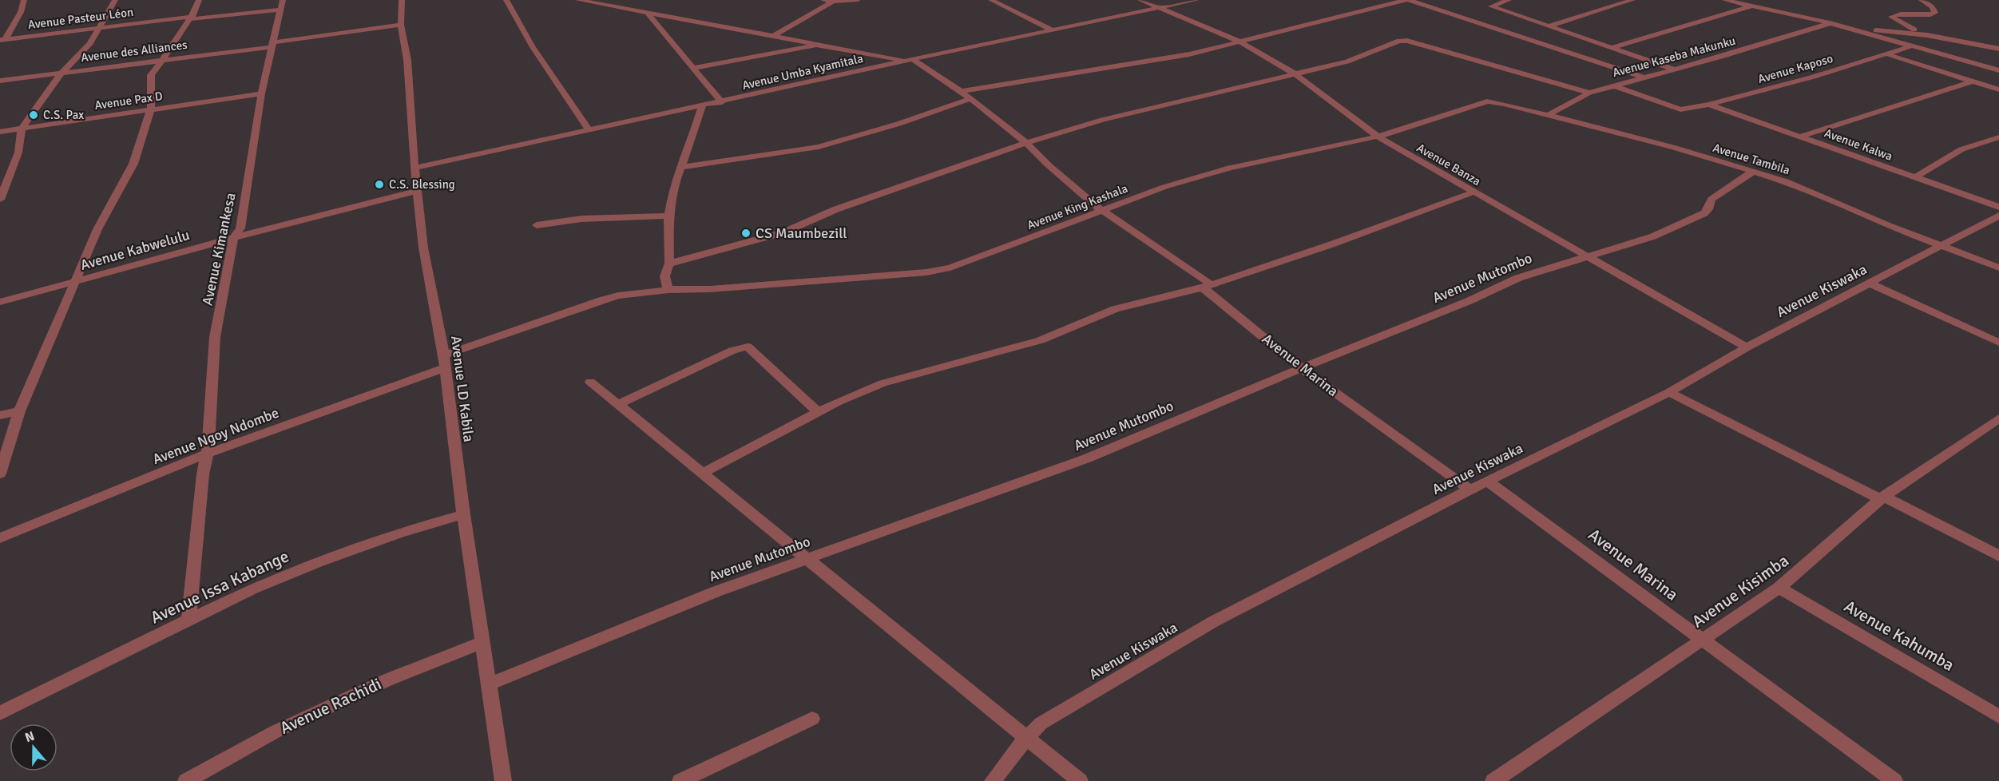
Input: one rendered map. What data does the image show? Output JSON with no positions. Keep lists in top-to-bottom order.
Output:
{
  "streets": {
    "street": [
      "Avenue Pasteur Léon",
      "Avenue des Alliances",
      "Avenue Kaseba Makunku",
      "Avenue Kaposo",
      "Avenue Umba Kyamitala",
      "Avenue Pax D",
      "Avenue Kalwa",
      "Avenue Tambila",
      "Avenue Banza",
      "Avenue King Kashala",
      "Avenue Kimankesa",
      "Avenue Kabwelulu",
      "Avenue Mutombo",
      "Avenue Kiswaka",
      "Avenue Marina",
      "Avenue LD Kabila",
      "Avenue Ngoy Ndombe",
      "Avenue Issa Kabange",
      "Avenue Kisimba",
      "Avenue Kahumba",
      "Avenue Rachidi"
    ]
  },
  "crossings": [
    ["Avenue Pasteur Léon", "Avenue Kimankesa"],
    ["Avenue des Alliances", "Avenue Kimankesa"],
    ["Avenue des Alliances", "Avenue LD Kabila"],
    ["Avenue Kaseba Makunku", "Avenue Kaposo"],
    ["Avenue Kaseba Makunku", "Avenue Tambila"],
    ["Avenue Kaposo", "Avenue Kalwa"],
    ["Avenue Umba Kyamitala", "Avenue Banza"],
    ["Avenue Umba Kyamitala", "Avenue Marina"],
    ["Avenue Umba Kyamitala", "Avenue LD Kabila"],
    ["Avenue Pax D", "Avenue Kimankesa"],
    ["Avenue Tambila", "Avenue King Kashala"],
    ["Avenue Tambila", "Avenue Mutombo"],
    ["Avenue Tambila", "Avenue Kiswaka"],
    ["Avenue Banza", "Avenue King Kashala"],
    ["Avenue Banza", "Avenue Mutombo"],
    ["Avenue Banza", "Avenue Kiswaka"],
    ["Avenue King Kashala", "Avenue Marina"],
    ["Avenue King Kashala", "Avenue LD Kabila"],
    ["Avenue King Kashala", "Avenue Ngoy Ndombe"],
    ["Avenue Kimankesa", "Avenue Kabwelulu"],
    ["Avenue Kimankesa", "Avenue Ngoy Ndombe"],
    ["Avenue Kimankesa", "Avenue Issa Kabange"],
    ["Avenue Kabwelulu", "Avenue LD Kabila"],
    ["Avenue Mutombo", "Avenue Marina"],
    ["Avenue Mutombo", "Avenue LD Kabila"],
    ["Avenue Kiswaka", "Avenue Marina"],
    ["Avenue Marina", "Avenue Kisimba"],
    ["Avenue LD Kabila", "Avenue Ngoy Ndombe"],
    ["Avenue LD Kabila", "Avenue Issa Kabange"],
    ["Avenue LD Kabila", "Avenue Rachidi"],
    ["Avenue Kisimba", "Avenue Kahumba"]
  ],
  "places": ["C.S. Pax", "C.S. Blessing", "CS Maumbezill"],
  "north": "top"
}
